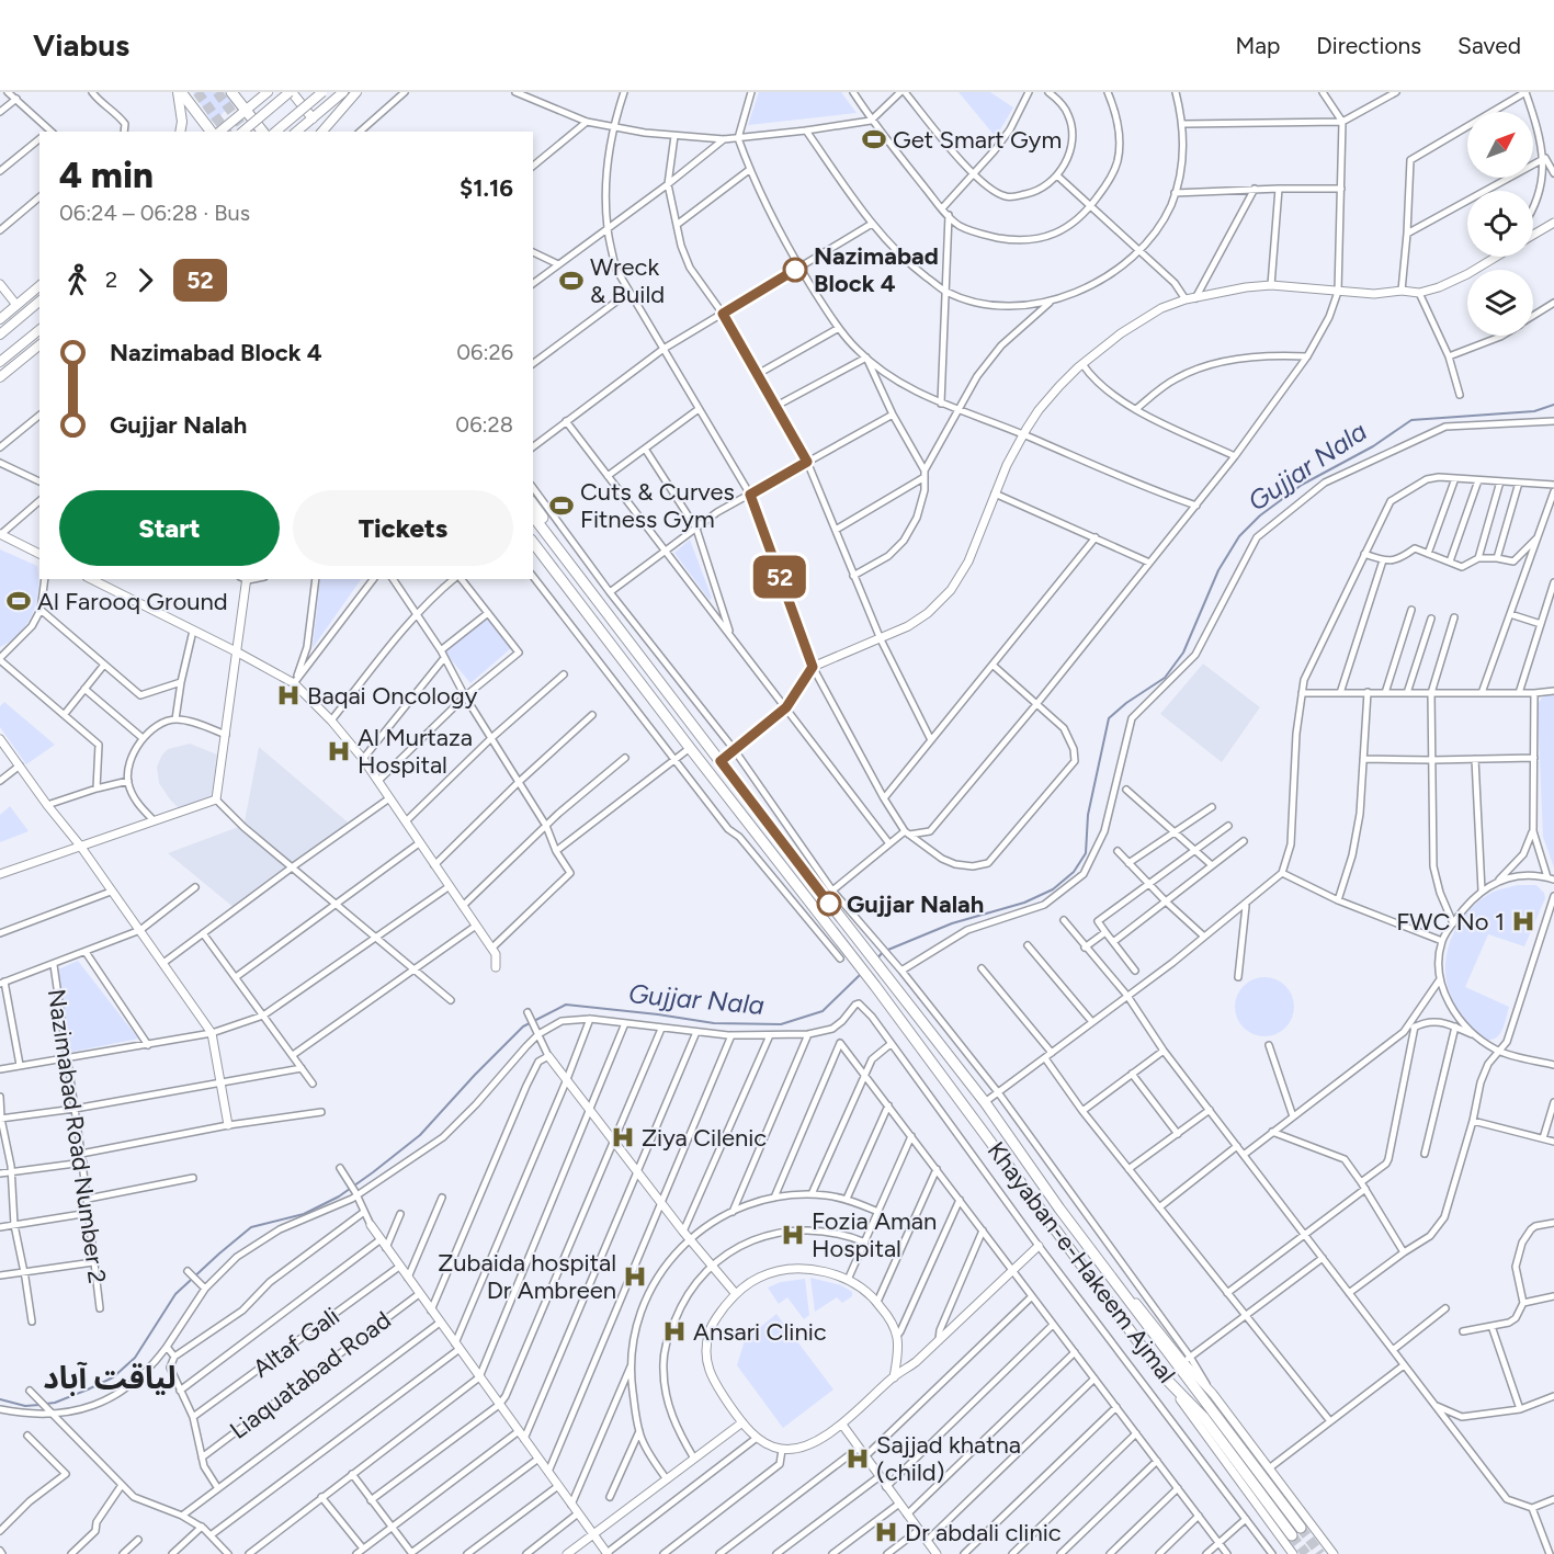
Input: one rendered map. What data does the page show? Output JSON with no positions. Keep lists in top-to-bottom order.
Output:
{
  "streets": {
    "highway": ["Khayaban-e-Hakeem Ajmal"],
    "street": ["Nazimabad Road Number 2", "Altaf Gali", "Liaquatabad Road"]
  },
  "districts": ["لياقت آباد"],
  "water": ["Gujjar Nala"],
  "places": {
    "sports": [
      "Get Smart Gym",
      "Wreck & Build",
      "Cuts & Curves Fitness Gym",
      "Al Farooq Ground"
    ],
    "other": ["Nazimabad Block 4", "Gujjar Nalah"],
    "hospital": [
      "Baqai Oncology",
      "Al Murtaza Hospital",
      "FWC No 1",
      "Ziya Cilenic",
      "Fozia Aman Hospital",
      "Zubaida hospital Dr Ambreen",
      "Ansari Clinic",
      "Sajjad khatna (child)",
      "Dr abdali clinic"
    ]
  },
  "lines": ["bus line 52"],
  "north": "top right",
  "page": {
    "header": "Viabus",
    "nav": ["Map", "Directions", "Saved"],
    "on_map": "52",
    "heading": ["4 min", "06:24 – 06:28 · Bus", "$1.16"],
    "legs": ["2", "52"],
    "list": [
      {
        "name": "Nazimabad Block 4",
        "value": "06:26"
      },
      {
        "name": "Gujjar Nalah",
        "value": "06:28"
      }
    ],
    "buttons": ["Start", "Tickets"]
  }
}
